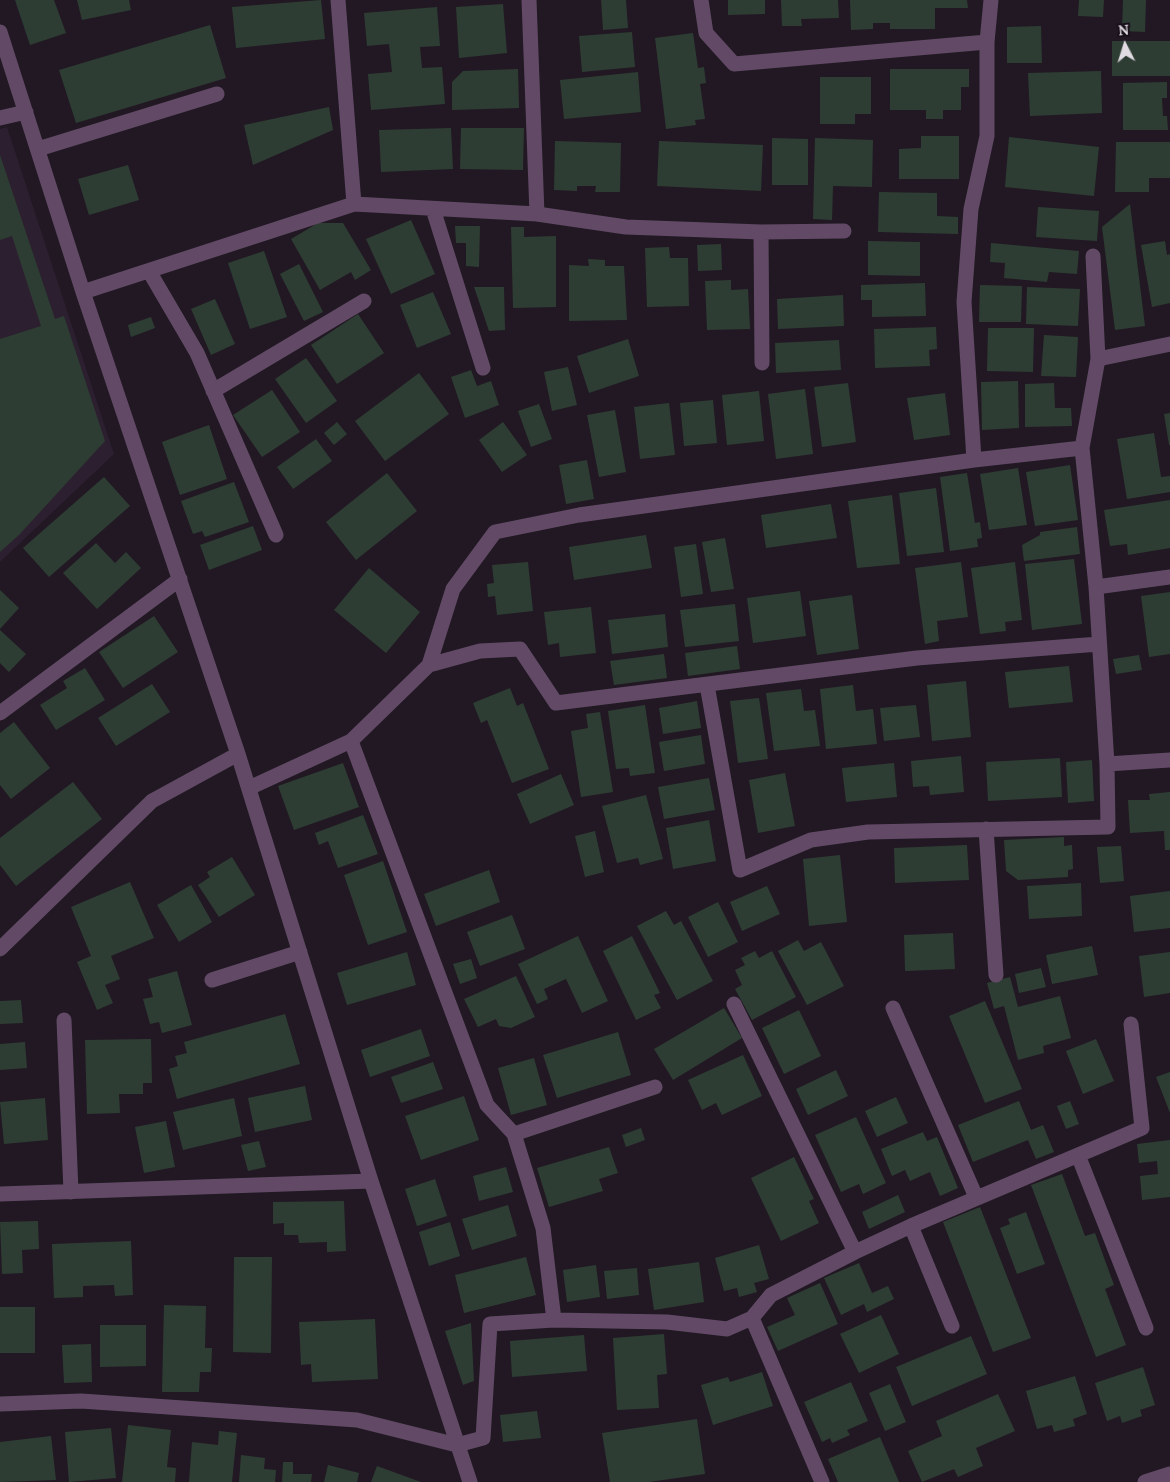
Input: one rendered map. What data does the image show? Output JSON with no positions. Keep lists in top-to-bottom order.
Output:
{
  "north": "top"
}
